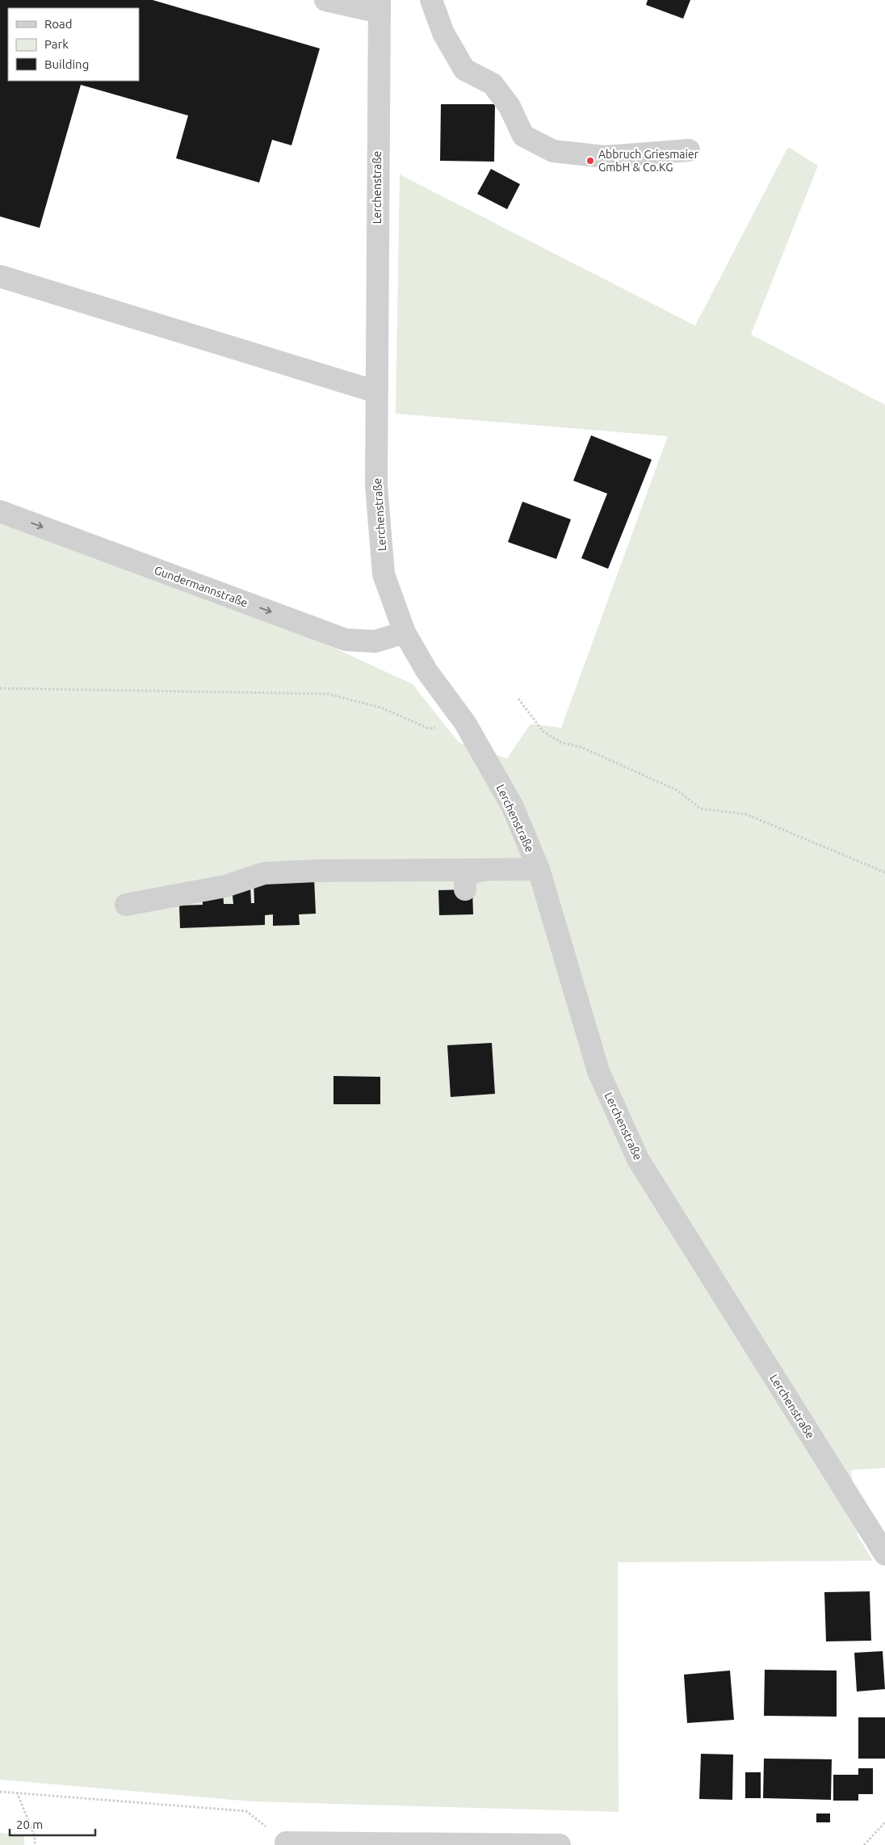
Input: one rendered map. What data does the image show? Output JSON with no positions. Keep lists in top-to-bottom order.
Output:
{
  "streets": {
    "street": ["Lerchenstraße", "Gundermannstraße"]
  },
  "crossings": [
    ["Lerchenstraße", "Gundermannstraße"]
  ],
  "one_way": ["Gundermannstraße"],
  "places": ["Abbruch Griesmaier GmbH & Co.KG"],
  "legend": ["Road", "Park", "Building"],
  "scale_bar": "20 m"
}
